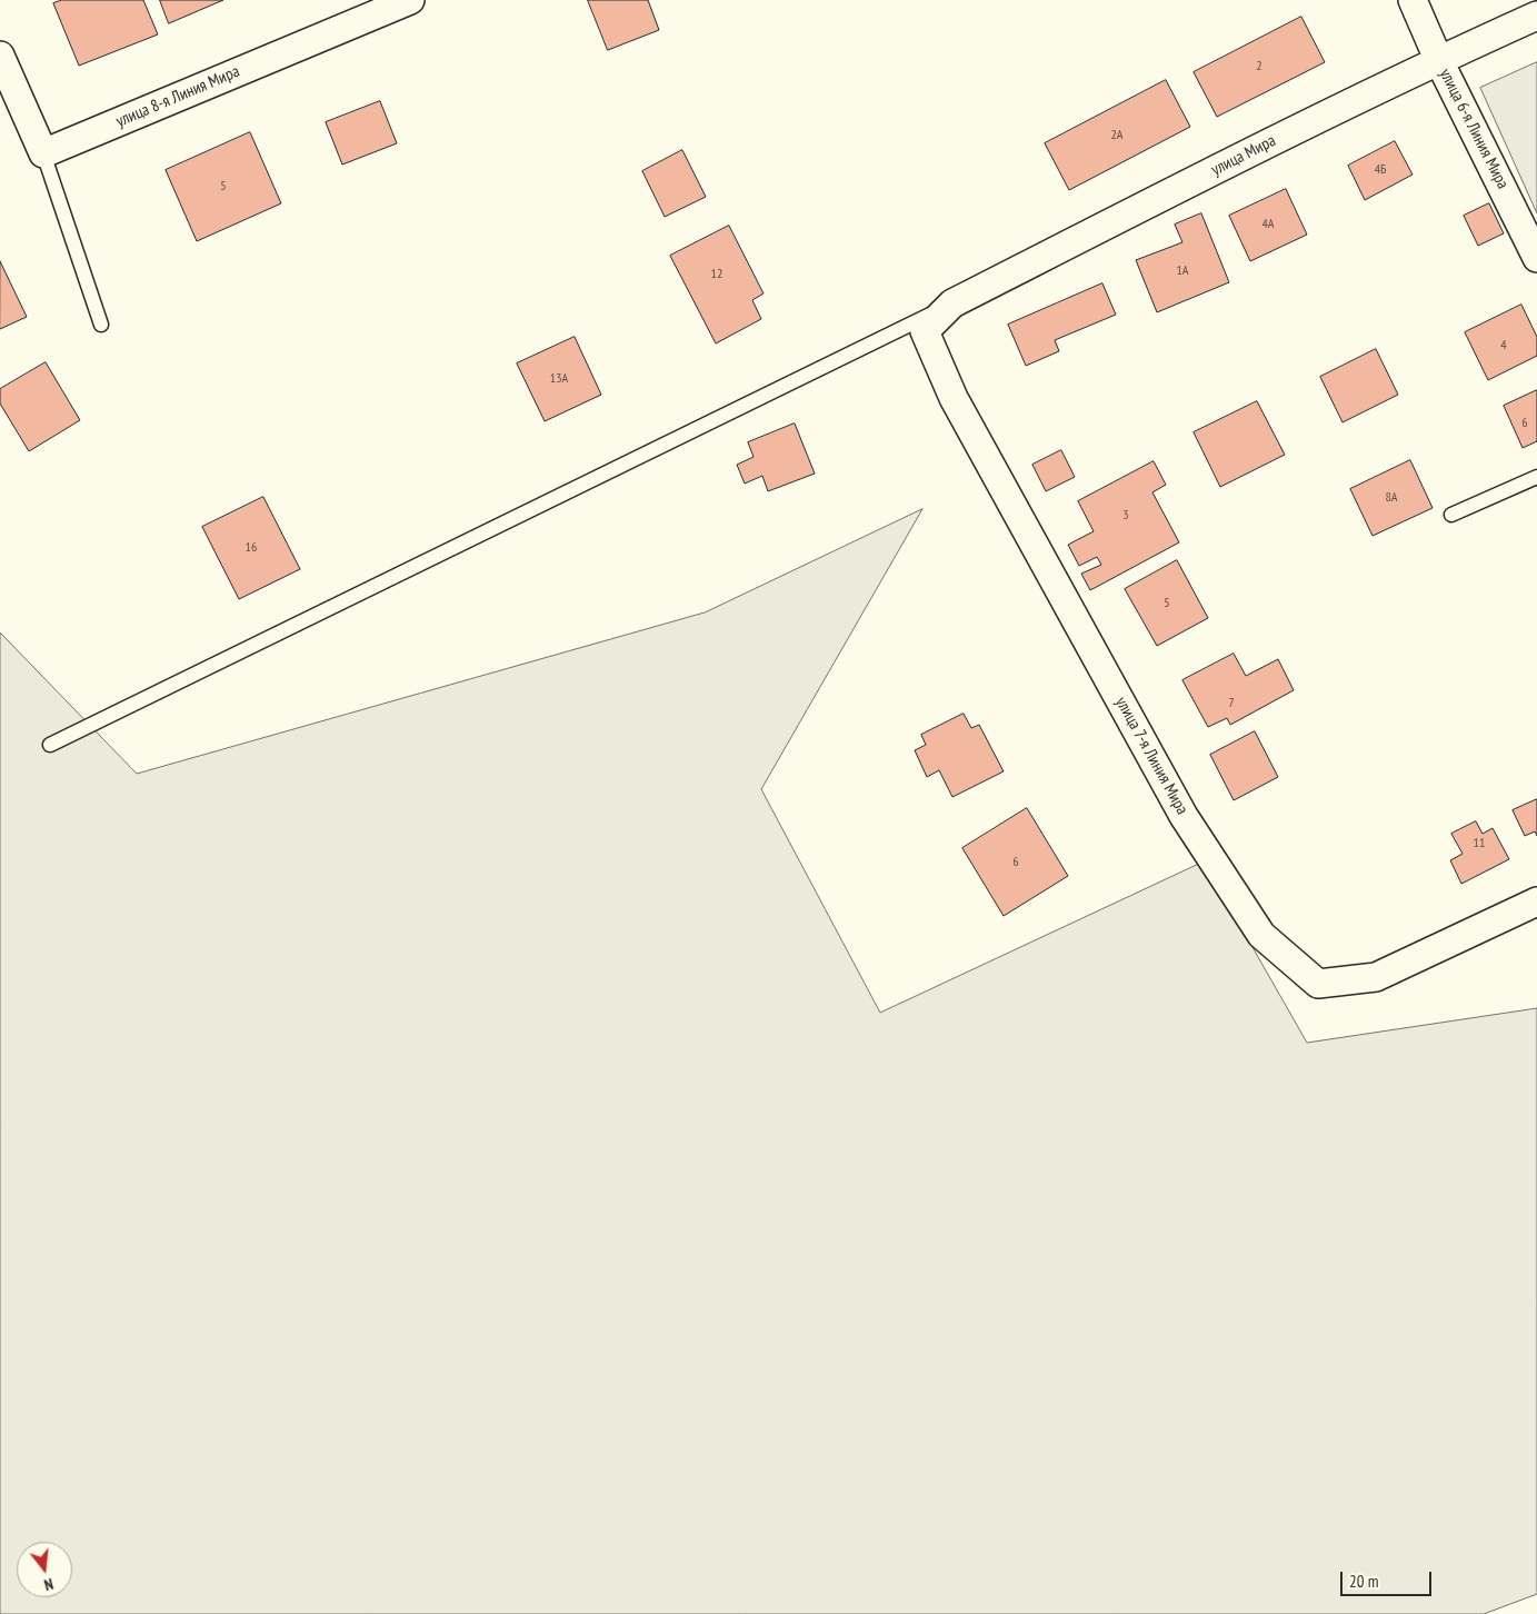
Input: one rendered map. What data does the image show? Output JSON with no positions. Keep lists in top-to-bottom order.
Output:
{
  "streets": {
    "street": [
      "улица 8-я Линия Мира",
      "улица 6-я Линия Мира",
      "улица Мира",
      "улица 7-я Линия Мира"
    ]
  },
  "crossings": [
    ["улица 6-я Линия Мира", "улица Мира"],
    ["улица Мира", "улица 7-я Линия Мира"]
  ],
  "house_numbers": [
    "2",
    "2А",
    "4Б",
    "5",
    "4А",
    "1А",
    "12",
    "4",
    "13А",
    "6",
    "8А",
    "3",
    "16",
    "5",
    "7",
    "11",
    "6"
  ],
  "scale_bar": "20 m",
  "north": "bottom"
}
